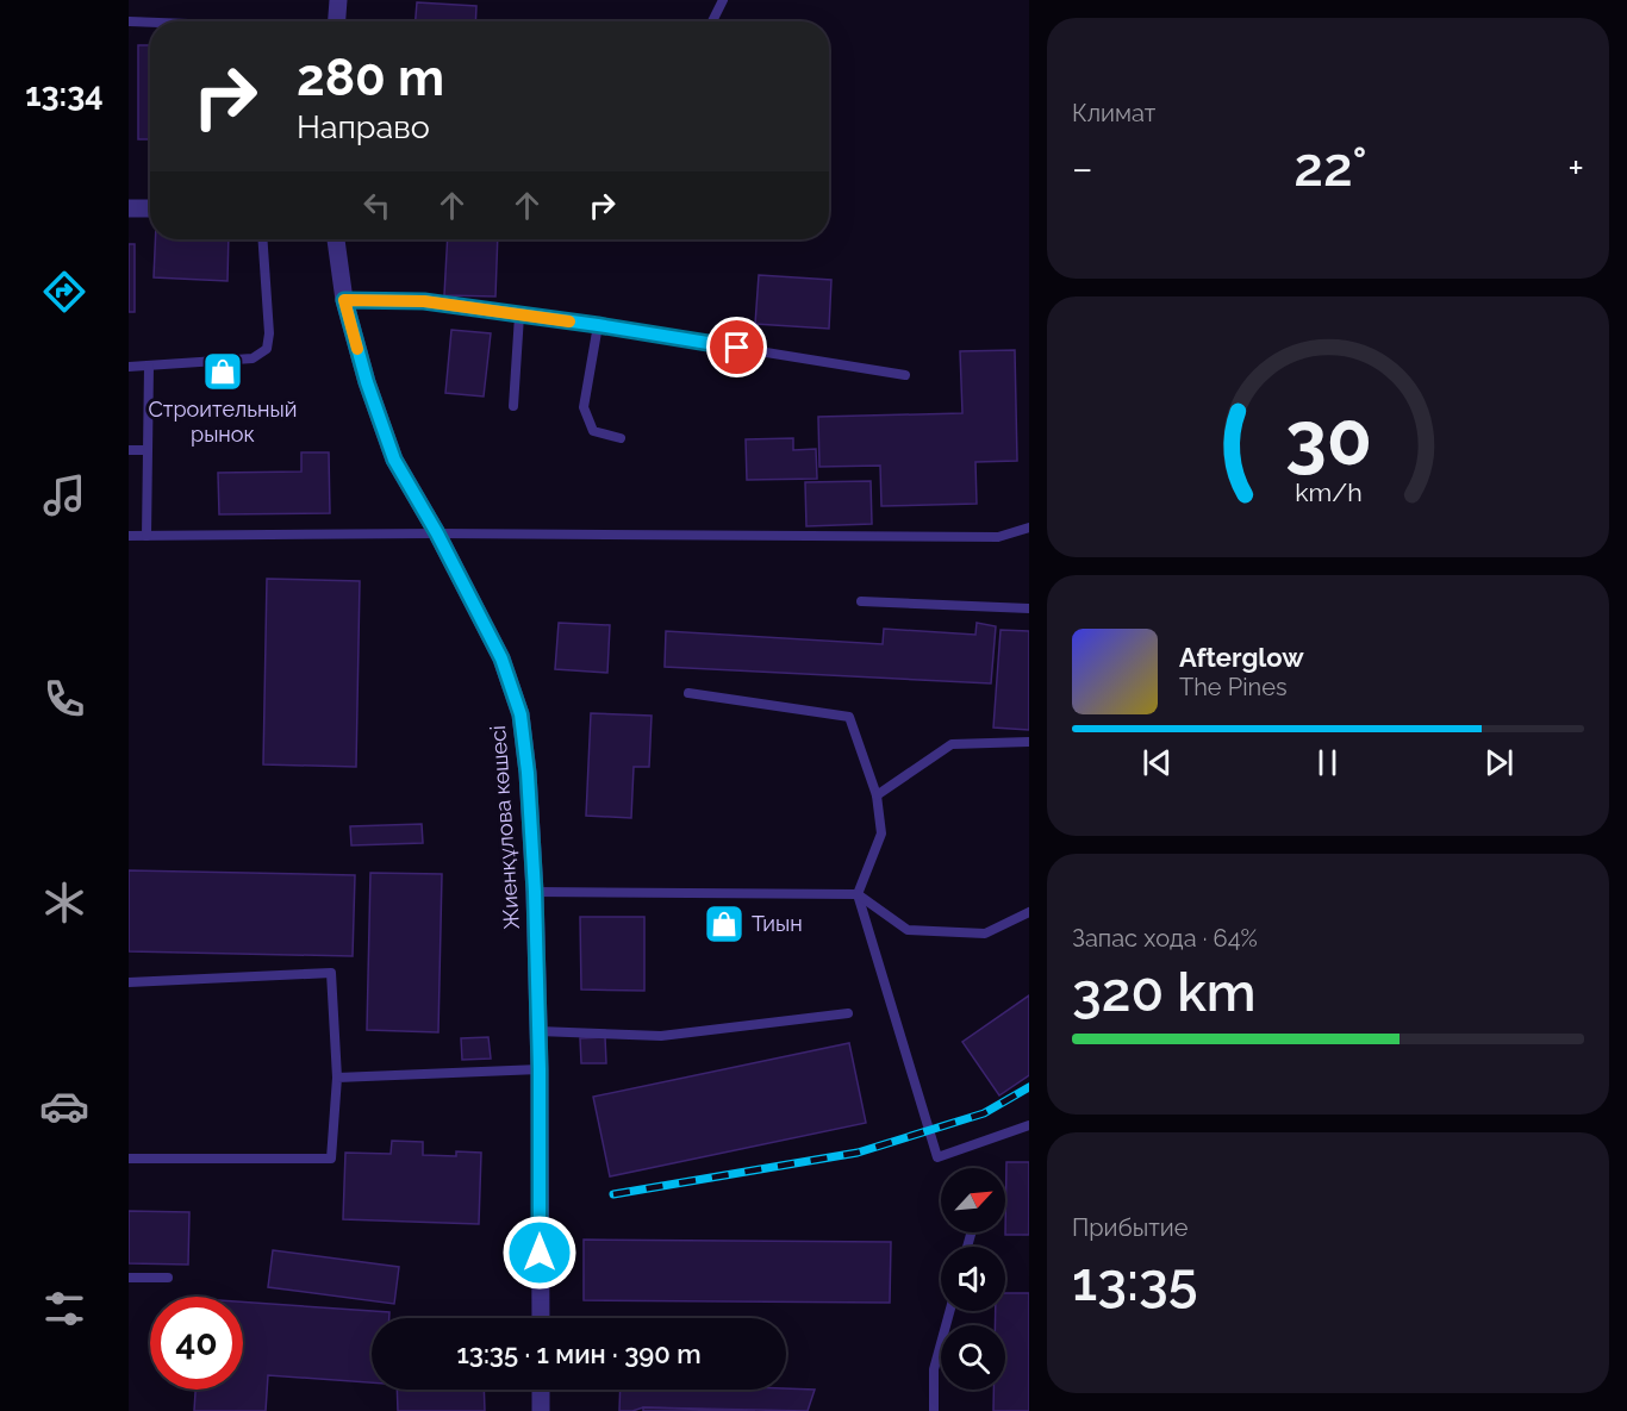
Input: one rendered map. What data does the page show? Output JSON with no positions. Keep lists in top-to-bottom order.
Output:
{
  "streets": {
    "street": ["Жиенқұлова көшесі"]
  },
  "places": {
    "shop": ["Строительный рынок", "Тиын"]
  },
  "north": "top right",
  "page": {
    "tabs": "13:34",
    "tile": [
      "Климат",
      ["Запас хода · 64%", "320 km"],
      ["Прибытие", "13:35"]
    ],
    "turn": ["280 m", "Направо"],
    "heat": ["−", "22°", "+"],
    "song": ["Afterglow", "The Pines"],
    "limit": "40",
    "trip": "13:35 · 1 мин · 390 m",
    "gauge": ["30", "km/h"]
  }
}
